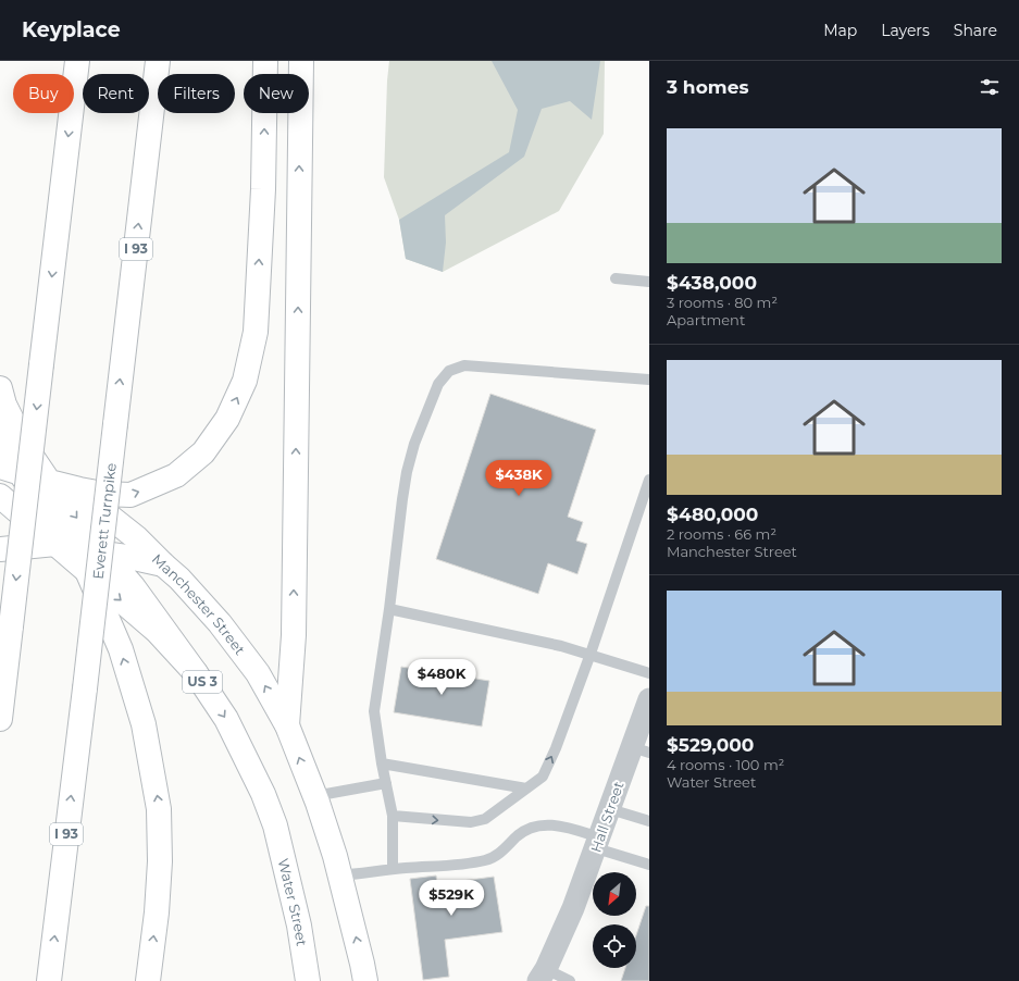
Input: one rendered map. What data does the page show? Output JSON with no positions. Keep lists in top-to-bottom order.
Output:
{
  "streets": {
    "main road": [
      "I 93",
      "Everett Turnpike",
      "Manchester Street",
      "US 3",
      "Water Street"
    ],
    "street": ["Hall Street"]
  },
  "crossings": [
    ["US 3", "Water Street"]
  ],
  "north": "bottom left",
  "page": {
    "header": "Keyplace",
    "nav": ["Map", "Layers", "Share"],
    "heading": "3 homes",
    "chip": [
      "Buy",
      "Rent",
      "Filters",
      "New"
    ],
    "list": [
      {
        "name": "$438,000",
        "note": "3 rooms · 80 m² · Apartment"
      },
      {
        "name": "$480,000",
        "note": "2 rooms · 66 m² · Manchester Street"
      },
      {
        "name": "$529,000",
        "note": "4 rooms · 100 m² · Water Street"
      }
    ],
    "price": ["$438K", "$480K", "$529K"]
  }
}
